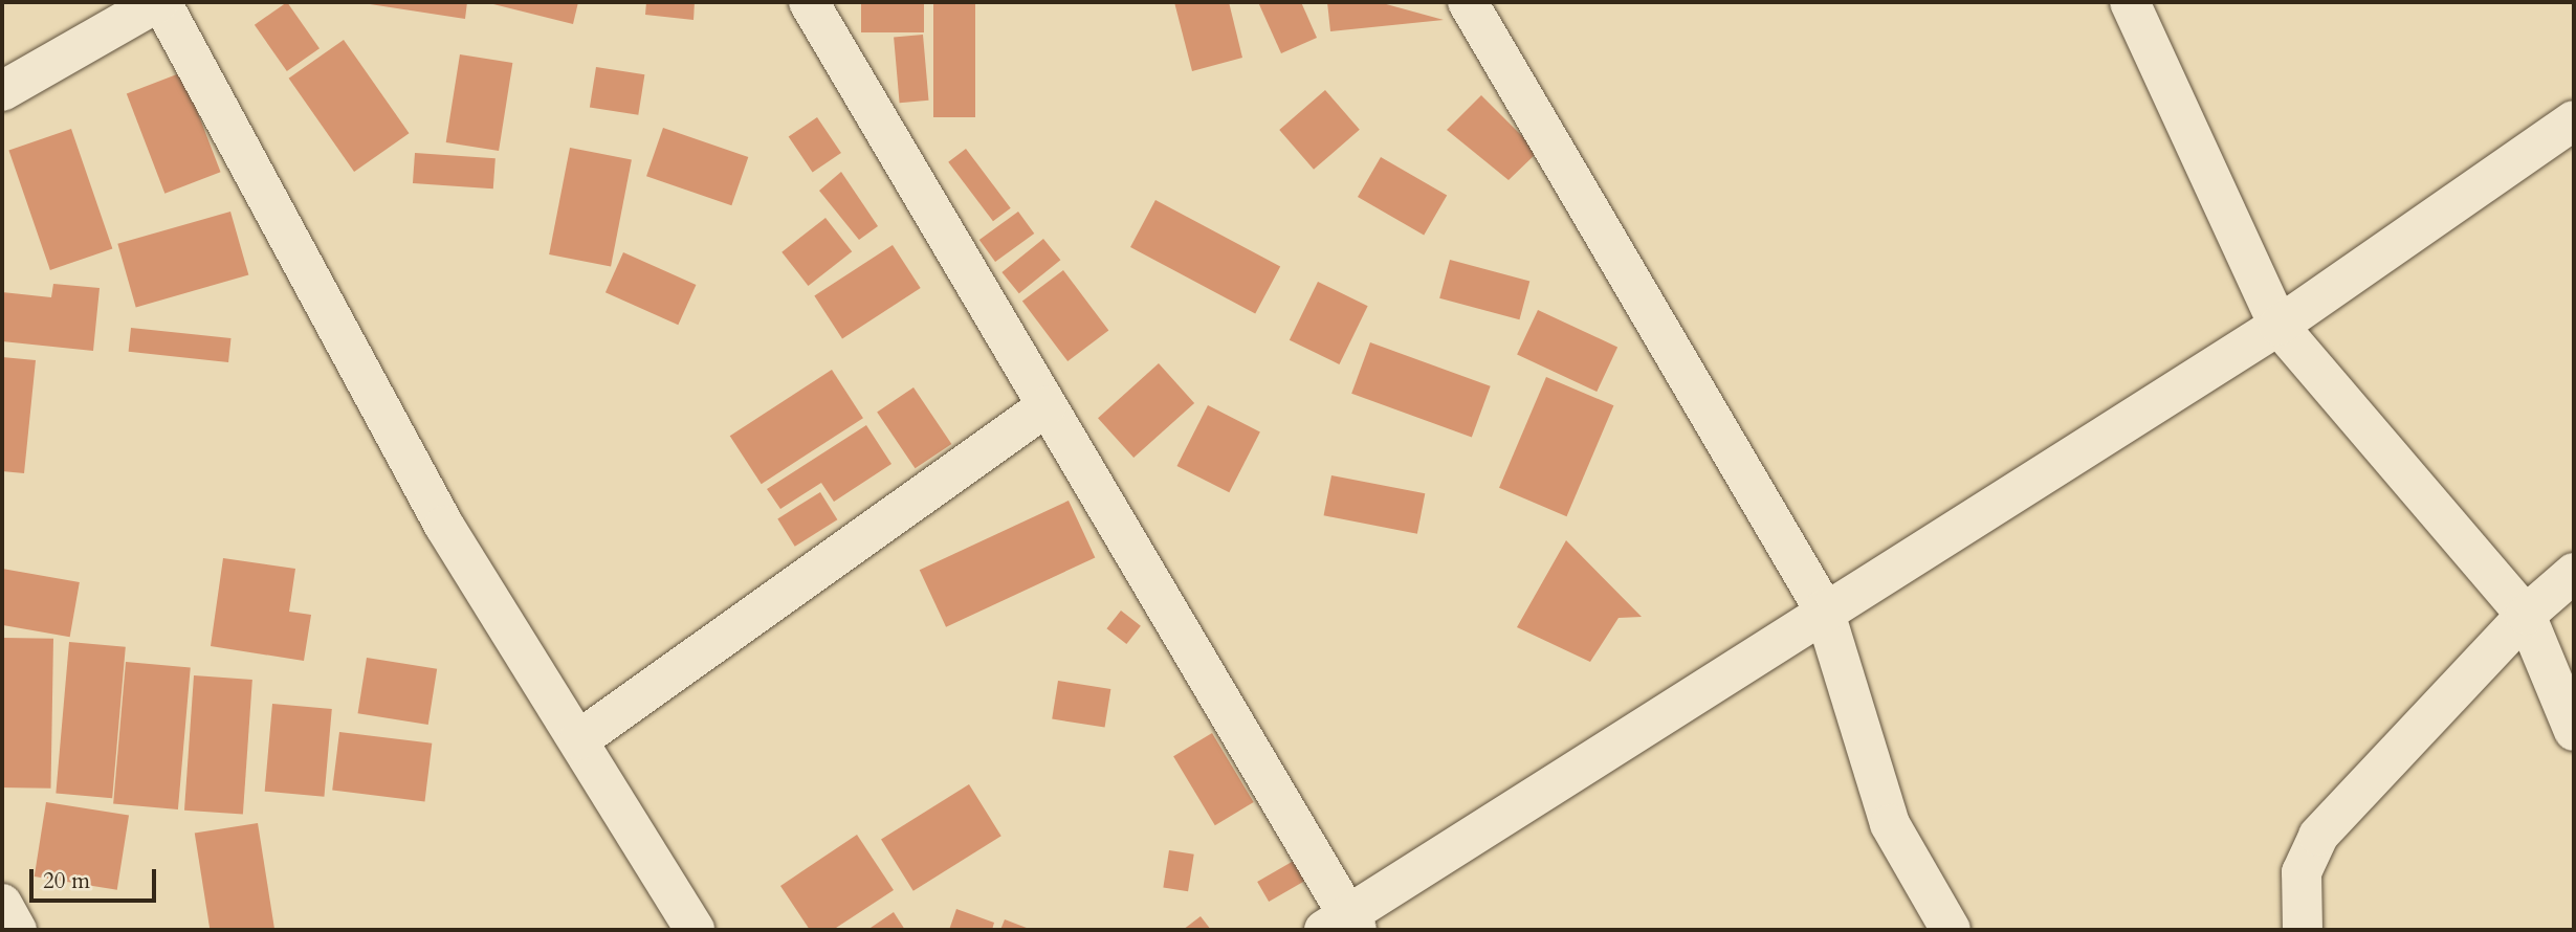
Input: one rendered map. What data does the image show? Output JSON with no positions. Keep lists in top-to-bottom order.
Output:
{
  "scale_bar": "20 m"
}
